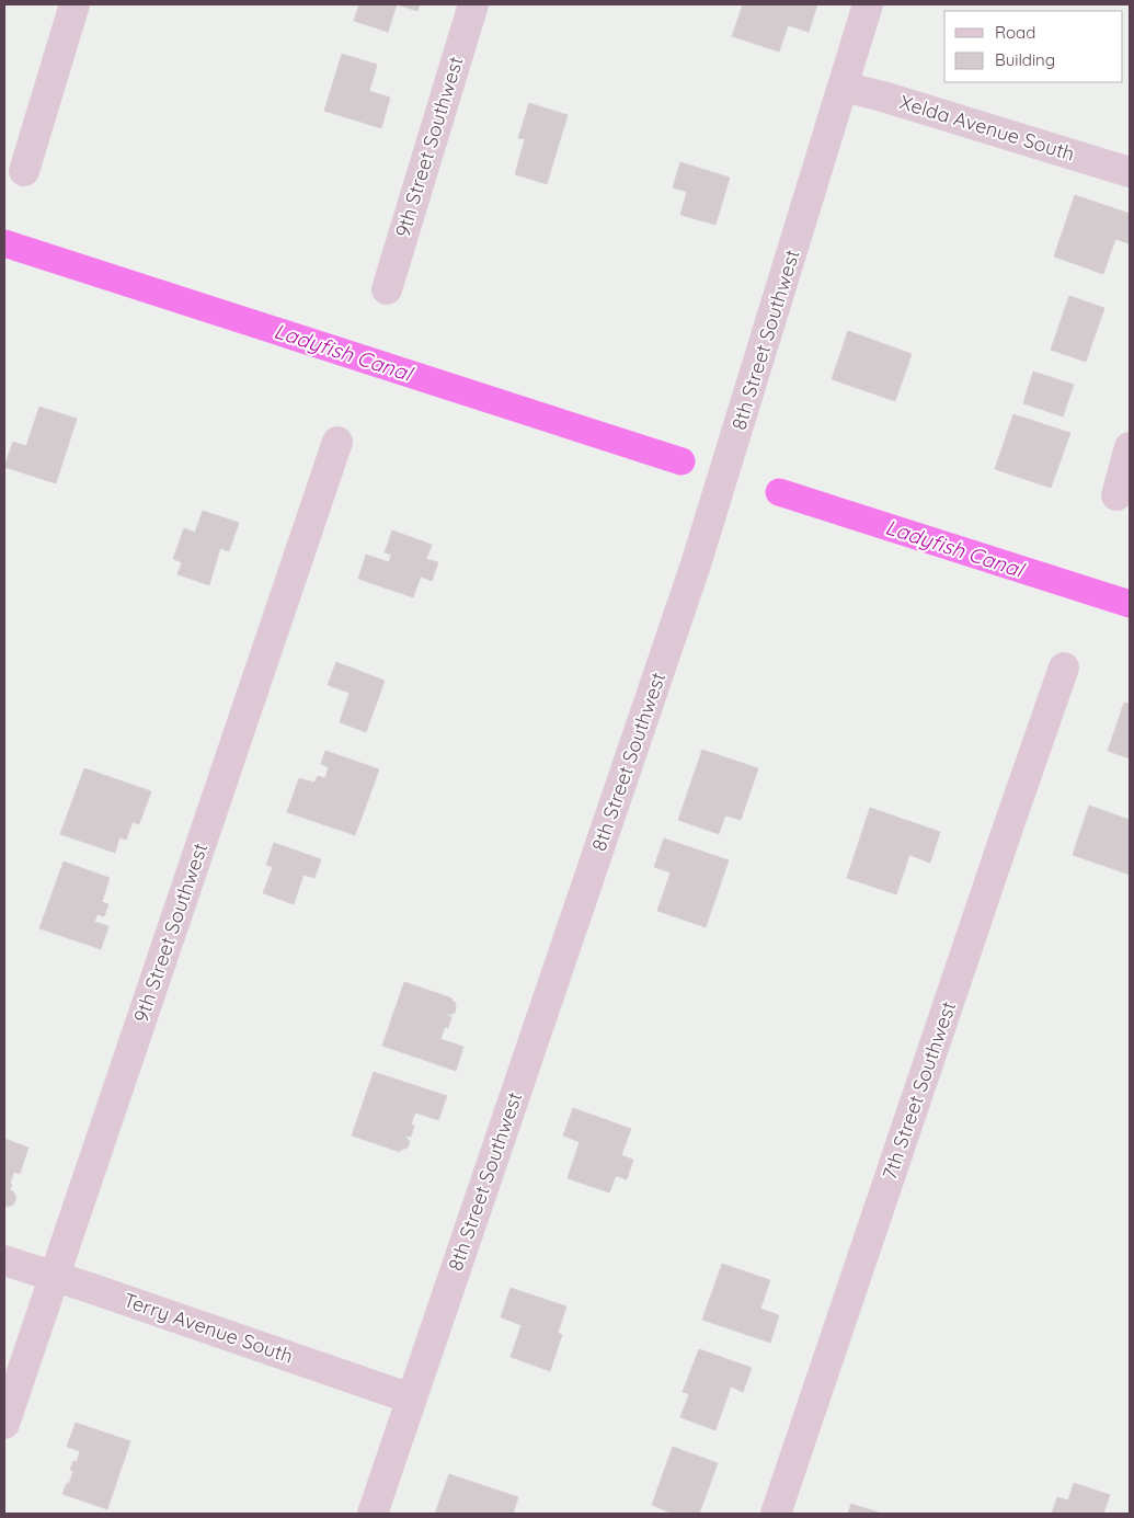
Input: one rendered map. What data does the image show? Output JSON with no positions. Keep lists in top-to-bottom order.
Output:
{
  "streets": {
    "street": [
      "Xelda Avenue South",
      "9th Street Southwest",
      "8th Street Southwest",
      "7th Street Southwest",
      "Terry Avenue South"
    ]
  },
  "crossings": [
    ["Xelda Avenue South", "8th Street Southwest"],
    ["9th Street Southwest", "Terry Avenue South"],
    ["8th Street Southwest", "Terry Avenue South"]
  ],
  "water": ["Ladyfish Canal"],
  "legend": ["Road", "Building"]
}
